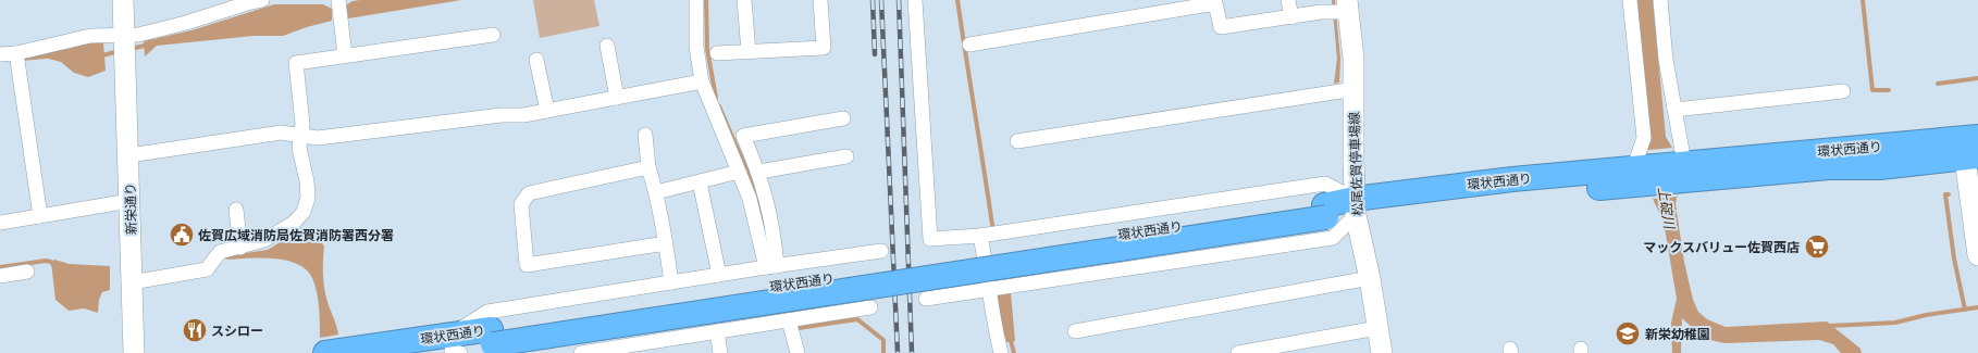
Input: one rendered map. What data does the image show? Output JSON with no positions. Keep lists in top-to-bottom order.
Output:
{
  "streets": {
    "highway": ["環状西通り"],
    "street": ["松尾佐賀停車場線", "新栄通り"]
  },
  "crossings": [
    ["環状西通り", "松尾佐賀停車場線"]
  ],
  "water": ["上碇川"],
  "places": {
    "public building": ["佐賀広域消防局佐賀消防署西分署"],
    "supermarket": ["マックスバリュー佐賀西店"],
    "restaurant": ["スシロー"],
    "school or university": ["新栄幼稚園"]
  }
}
